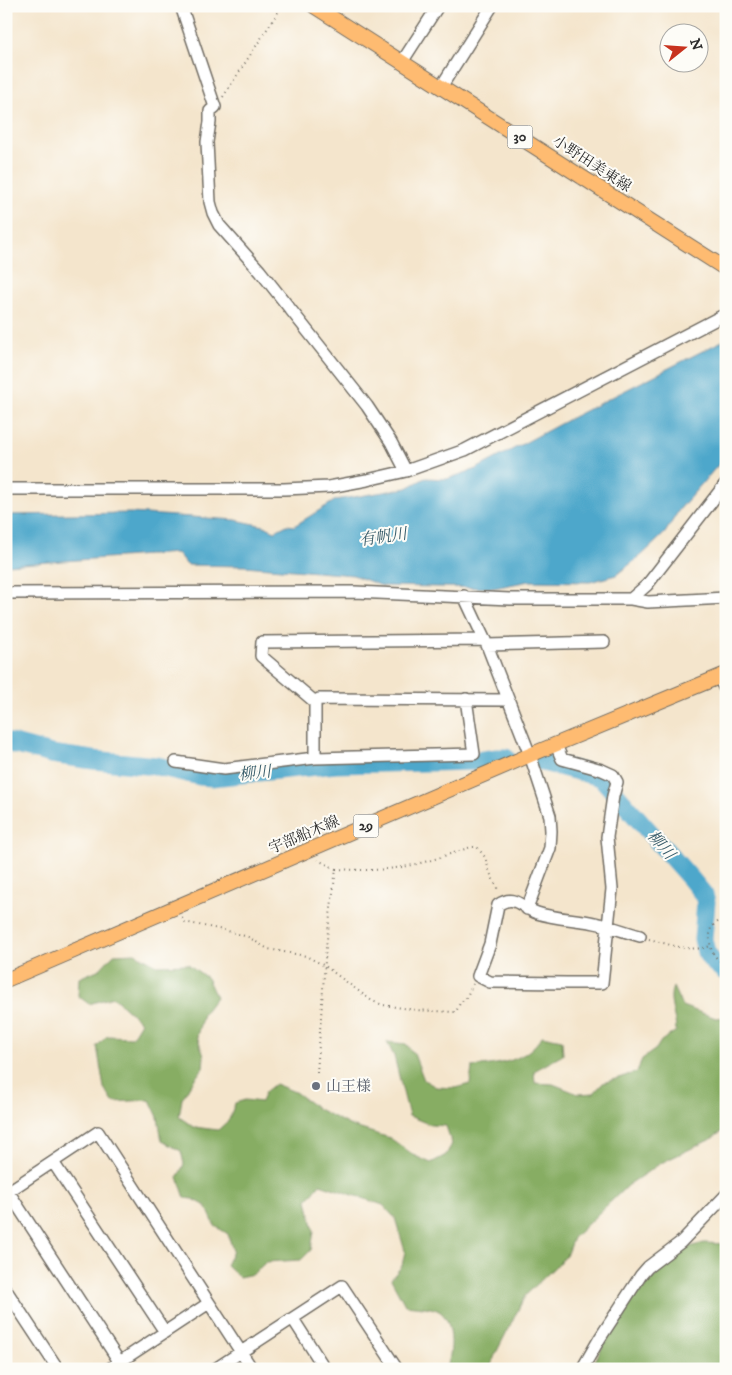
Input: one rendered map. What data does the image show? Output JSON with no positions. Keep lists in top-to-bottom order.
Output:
{
  "streets": {
    "main road": [
      "30",
      "小野田美東線",
      "29",
      "宇部船木線"
    ]
  },
  "water": ["有帆川", "柳川"],
  "places": ["山王様"],
  "north": "right"
}
